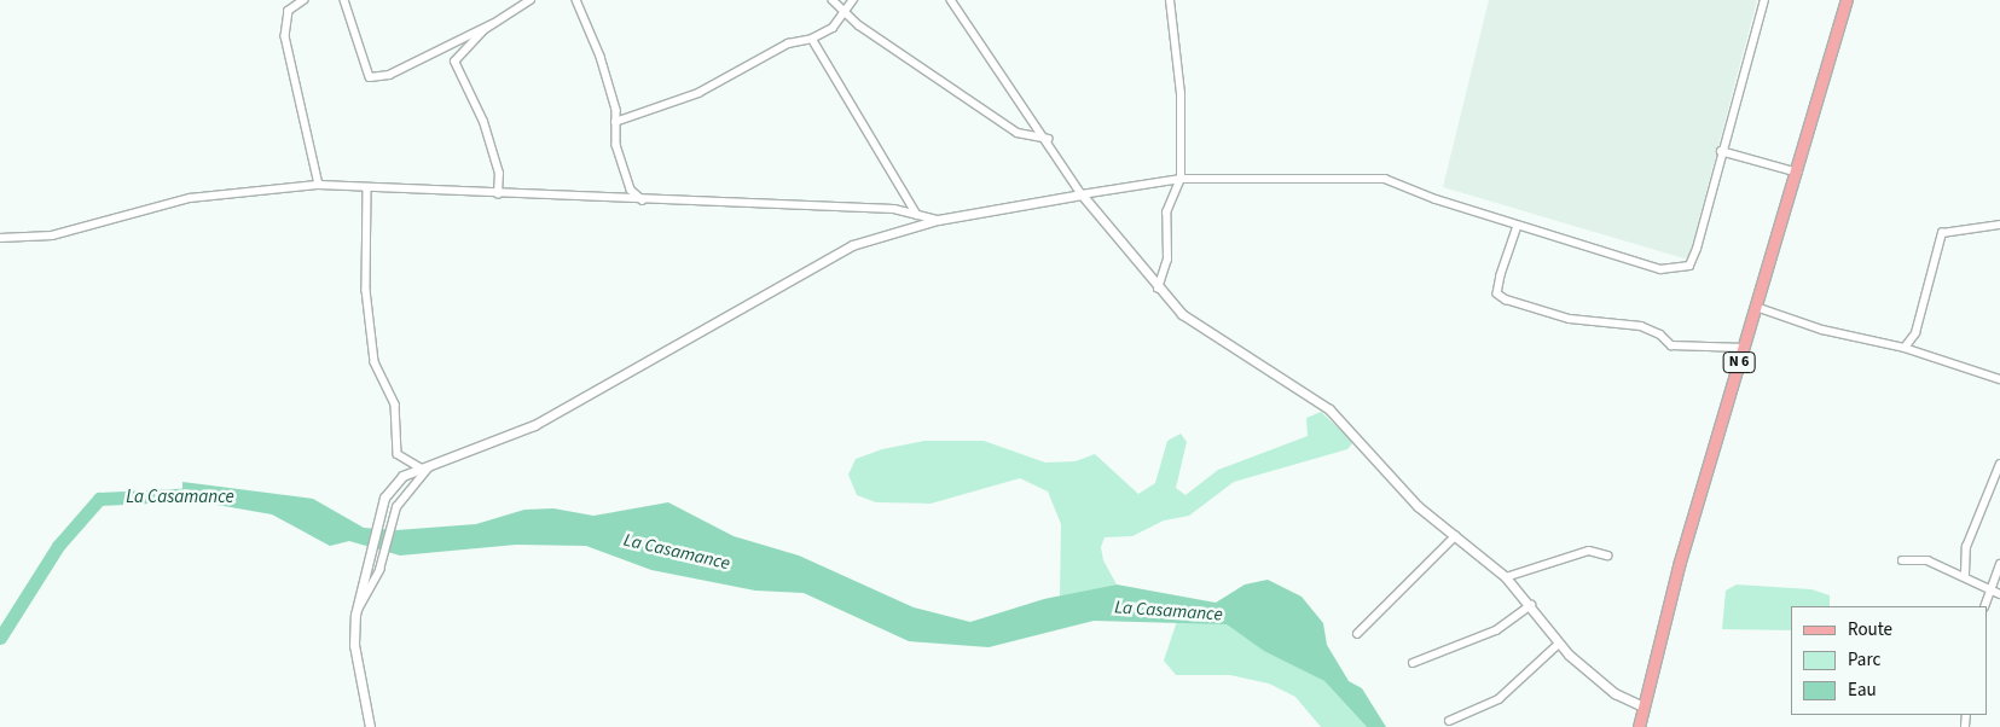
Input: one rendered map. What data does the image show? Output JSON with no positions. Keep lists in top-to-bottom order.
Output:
{
  "streets": {
    "main road": ["N 6"]
  },
  "water": ["La Casamance"],
  "legend": ["Route", "Parc", "Eau"]
}
